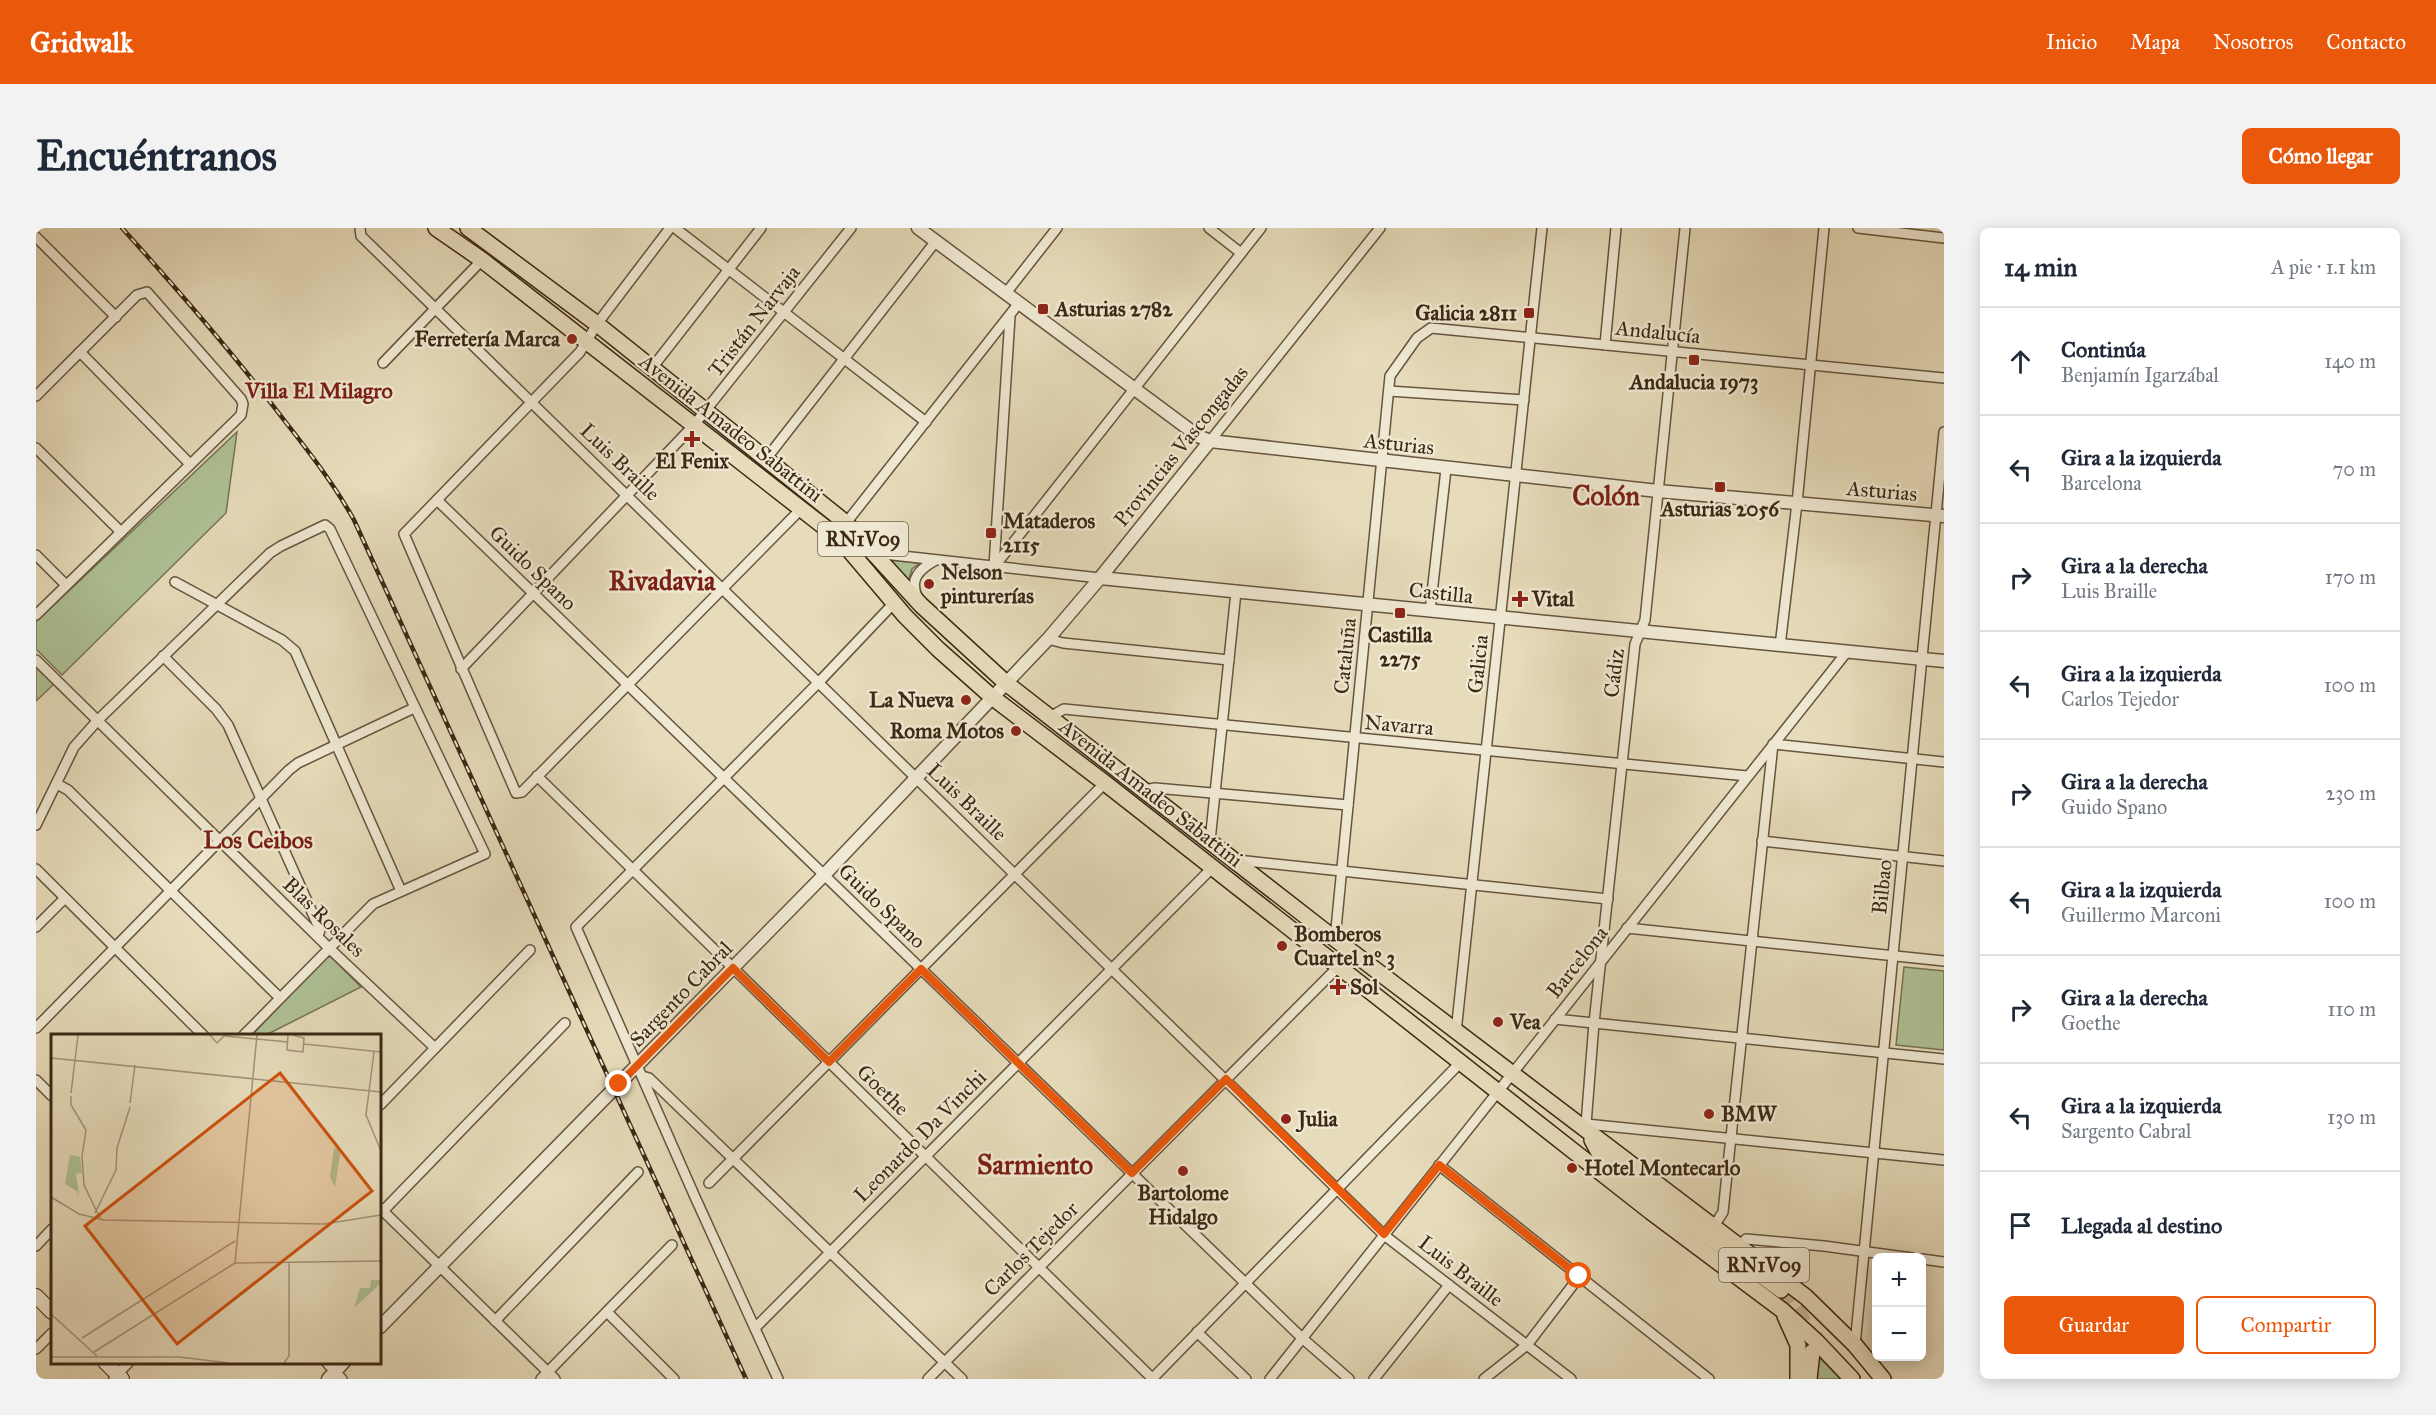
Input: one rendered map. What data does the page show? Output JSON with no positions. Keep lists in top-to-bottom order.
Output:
{
  "streets": {
    "main road": ["Avenida Amadeo Sabattini", "RN1V09"],
    "street": [
      "Tristán Narvaja",
      "Andalucía",
      "Asturias",
      "Provincias Vascongadas",
      "Luis Braille",
      "Guido Spano",
      "Castilla",
      "Cataluña",
      "Galicia",
      "Cádiz",
      "Navarra",
      "Bilbao",
      "Blas Rosales",
      "Barcelona",
      "Sargento Cabral",
      "Goethe",
      "Leonardo Da Vinchi",
      "Carlos Tejedor"
    ]
  },
  "crossings": [
    ["Tristán Narvaja", "Avenida Amadeo Sabattini"],
    ["Tristán Narvaja", "Luis Braille"],
    ["Tristán Narvaja", "Guido Spano"],
    ["Andalucía", "Cataluña"],
    ["Andalucía", "Galicia"],
    ["Andalucía", "Cádiz"],
    ["Avenida Amadeo Sabattini", "Provincias Vascongadas"],
    ["Avenida Amadeo Sabattini", "Castilla"],
    ["Avenida Amadeo Sabattini", "Cataluña"],
    ["Avenida Amadeo Sabattini", "Galicia"],
    ["Avenida Amadeo Sabattini", "Cádiz"],
    ["Avenida Amadeo Sabattini", "Navarra"],
    ["Avenida Amadeo Sabattini", "Bilbao"],
    ["Avenida Amadeo Sabattini", "Barcelona"],
    ["Avenida Amadeo Sabattini", "Sargento Cabral"],
    ["Avenida Amadeo Sabattini", "Leonardo Da Vinchi"],
    ["Avenida Amadeo Sabattini", "Carlos Tejedor"],
    ["Asturias", "Provincias Vascongadas"],
    ["Asturias", "Cataluña"],
    ["Asturias", "Galicia"],
    ["Asturias", "Cádiz"],
    ["Asturias", "Bilbao"],
    ["Provincias Vascongadas", "Castilla"],
    ["Provincias Vascongadas", "Sargento Cabral"],
    ["Luis Braille", "Barcelona"],
    ["Luis Braille", "Sargento Cabral"],
    ["Luis Braille", "Leonardo Da Vinchi"],
    ["Luis Braille", "Carlos Tejedor"],
    ["Guido Spano", "Barcelona"],
    ["Guido Spano", "Sargento Cabral"],
    ["Guido Spano", "Leonardo Da Vinchi"],
    ["Guido Spano", "Carlos Tejedor"],
    ["Castilla", "Cataluña"],
    ["Castilla", "Galicia"],
    ["Castilla", "Cádiz"],
    ["Castilla", "Bilbao"],
    ["Castilla", "Barcelona"],
    ["Cataluña", "Navarra"],
    ["Galicia", "Navarra"],
    ["Cádiz", "Navarra"],
    ["Cádiz", "Barcelona"],
    ["Navarra", "Barcelona"],
    ["Sargento Cabral", "Goethe"],
    ["Goethe", "Leonardo Da Vinchi"],
    ["Goethe", "Carlos Tejedor"]
  ],
  "districts": [
    "Villa El Milagro",
    "Colón",
    "Rivadavia",
    "Los Ceibos",
    "Sarmiento"
  ],
  "places": {
    "transit": [
      "Asturias 2782",
      "Galicia 2811",
      "Andalucia 1973",
      "Asturias 2056",
      "Mataderos 2115",
      "Castilla 2275"
    ],
    "other": [
      "Ferretería Marca",
      "Nelson pinturerías",
      "La Nueva",
      "Roma Motos",
      "Bomberos Cuartel nº 3",
      "Vea",
      "BMW",
      "Julia",
      "Hotel Montecarlo",
      "Bartolome Hidalgo"
    ],
    "health": ["El Fenix", "Vital", "Sol"]
  },
  "page": {
    "header": "Gridwalk",
    "nav": [
      "Inicio",
      "Mapa",
      "Nosotros",
      "Contacto"
    ],
    "buttons": [
      "Cómo llegar",
      ["Guardar", "Compartir"]
    ],
    "title": "Encuéntranos",
    "heading": ["14 min", "A pie · 1.1 km"],
    "list": [
      ["Continúa", "Benjamín Igarzábal", "140 m"],
      ["Gira a la izquierda", "Barcelona", "70 m"],
      ["Gira a la derecha", "Luis Braille", "170 m"],
      ["Gira a la izquierda", "Carlos Tejedor", "100 m"],
      ["Gira a la derecha", "Guido Spano", "230 m"],
      ["Gira a la izquierda", "Guillermo Marconi", "100 m"],
      ["Gira a la derecha", "Goethe", "110 m"],
      ["Gira a la izquierda", "Sargento Cabral", "130 m"],
      "Llegada al destino"
    ],
    "map_buttons": ["+", "−"]
  }
}
